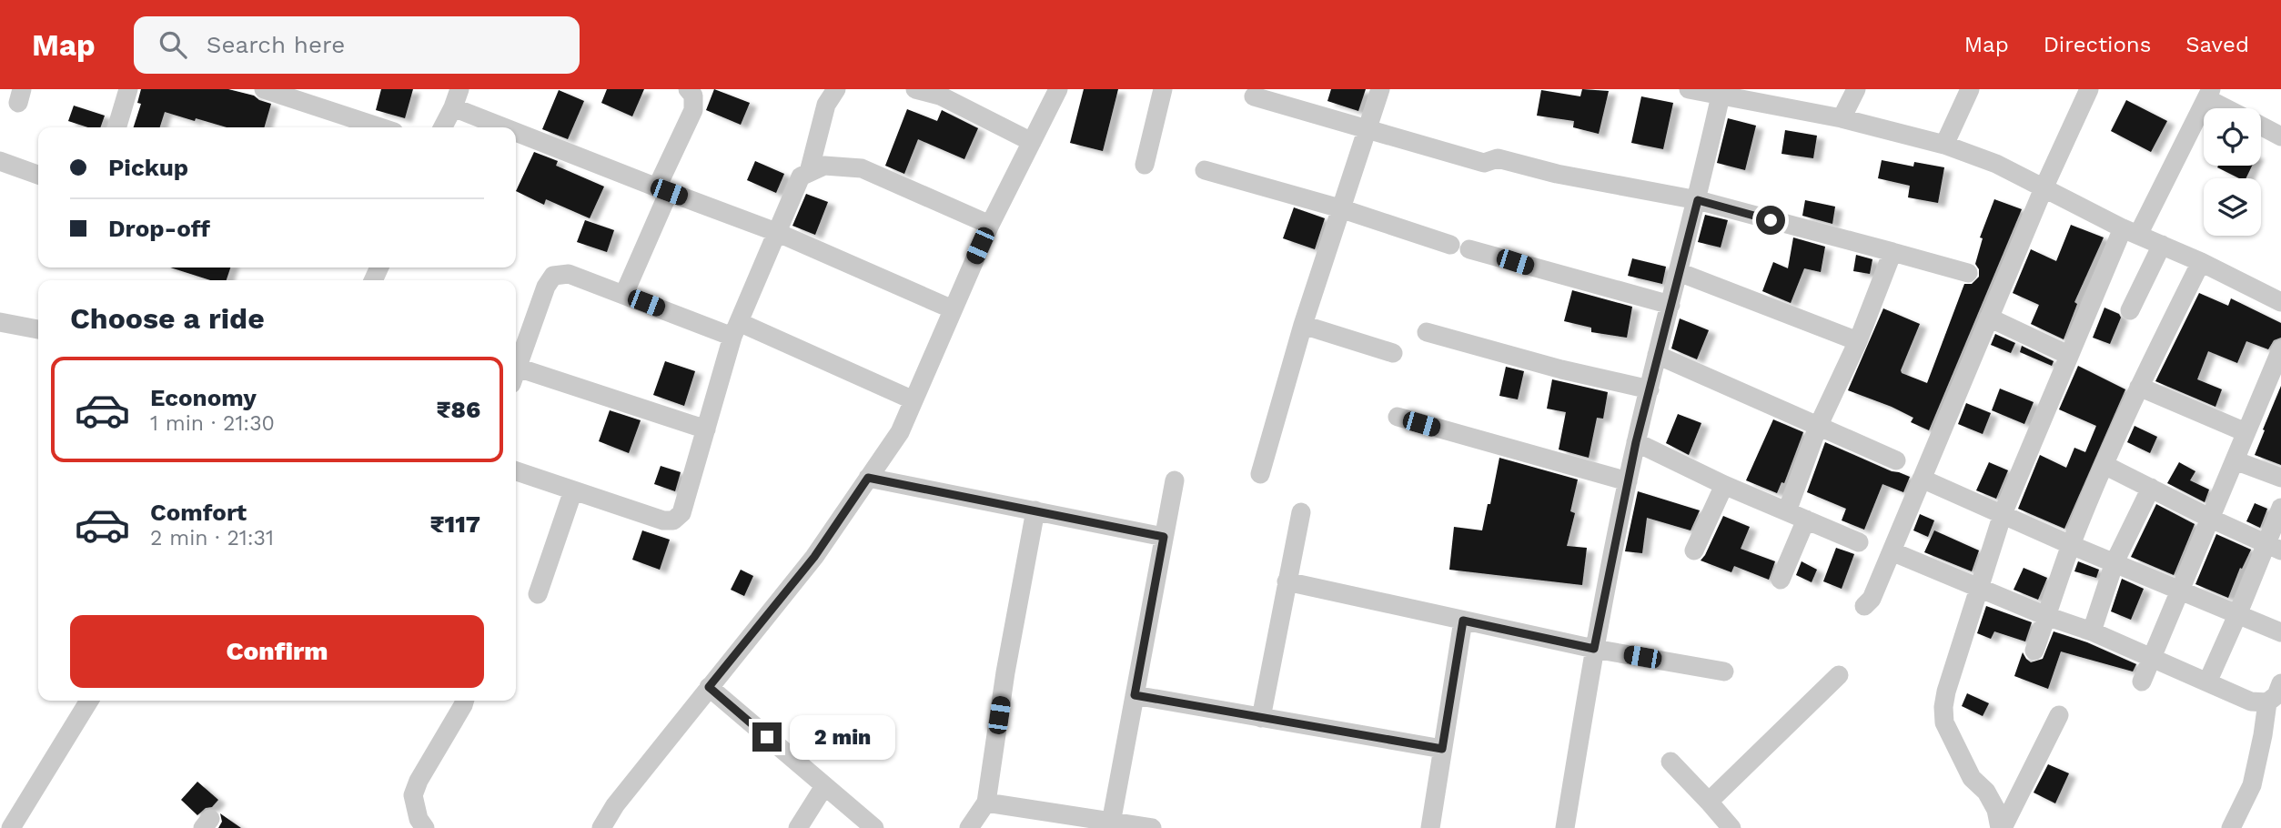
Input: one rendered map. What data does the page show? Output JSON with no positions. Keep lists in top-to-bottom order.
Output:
{
  "page": {
    "header": "Map",
    "search": "Search here",
    "nav": ["Map", "Directions", "Saved"],
    "banner": ["Pickup", "Drop-off"],
    "heading": "Choose a ride",
    "list": [
      {
        "name": "Economy",
        "note": "1 min · 21:30",
        "value": "₹86"
      },
      {
        "name": "Comfort",
        "note": "2 min · 21:31",
        "value": "₹117"
      }
    ],
    "buttons": "Confirm",
    "bubble": "2 min"
  }
}
